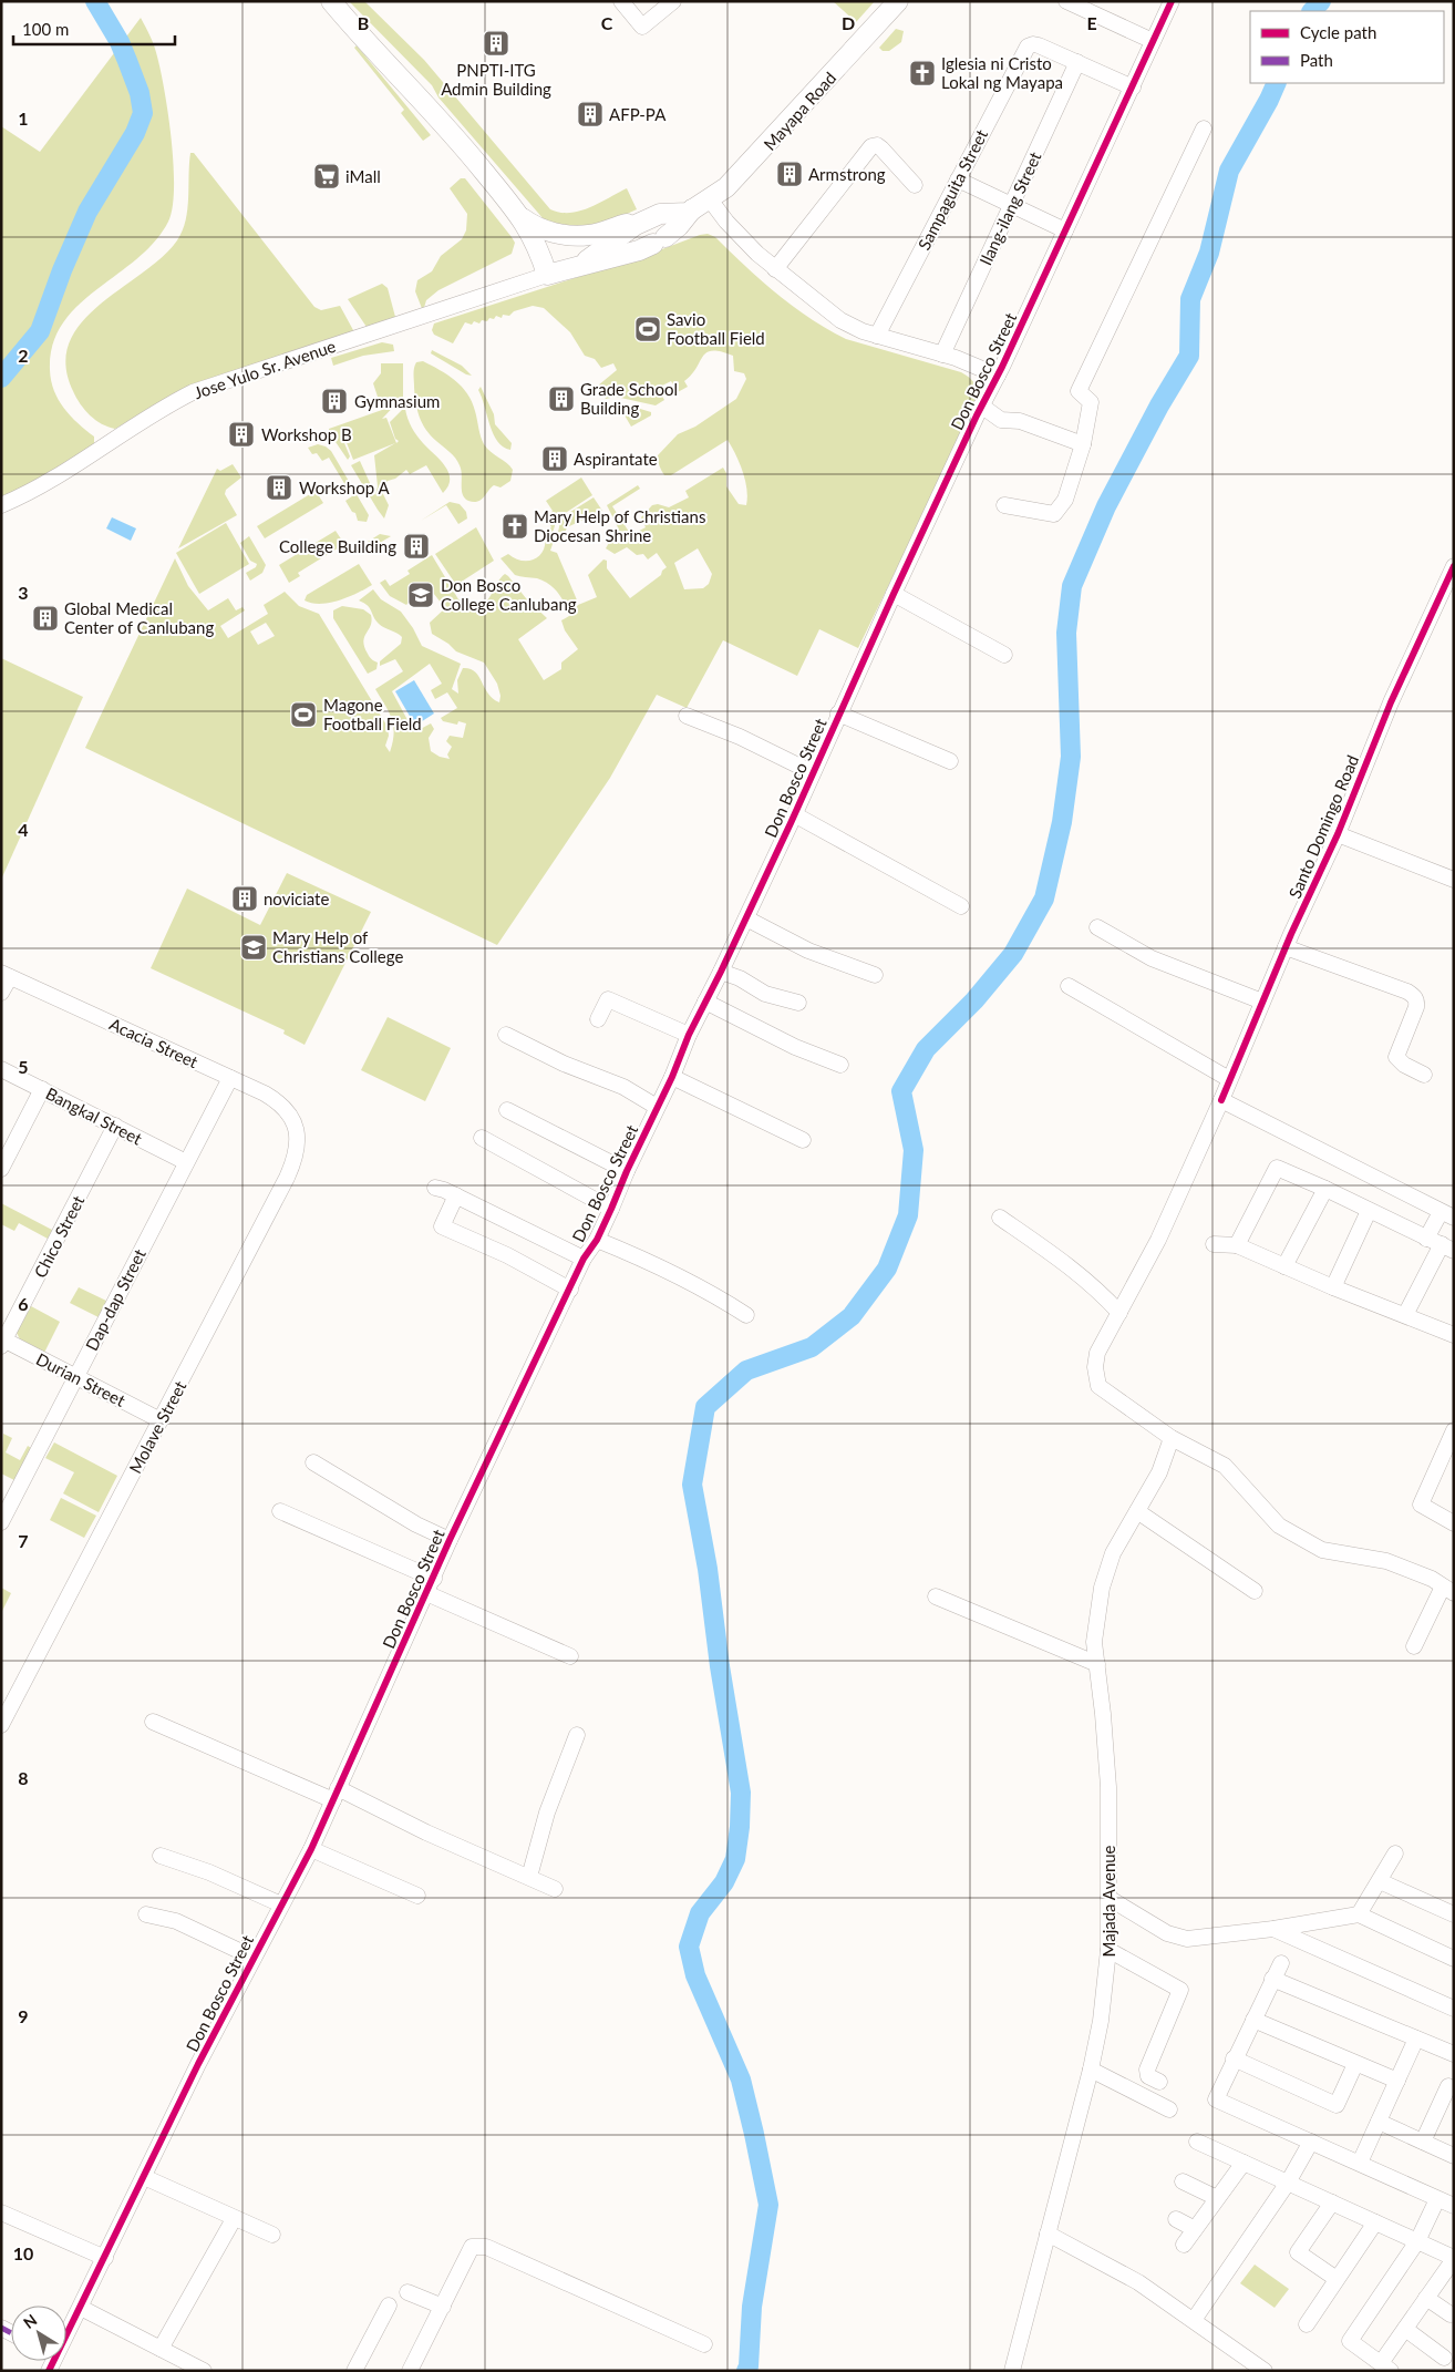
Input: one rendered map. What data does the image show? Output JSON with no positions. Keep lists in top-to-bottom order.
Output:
{
  "streets": {
    "main road": ["Mayapa Road"],
    "street": [
      "Sampaguita Street",
      "Ilang-ilang Street",
      "Jose Yulo Sr. Avenue",
      "Don Bosco Street",
      "Santo Domingo Road",
      "Acacia Street",
      "Bangkal Street",
      "Chico Street",
      "Dap-dap Street",
      "Durian Street",
      "Molave Street",
      "Majada Avenue"
    ]
  },
  "crossings": [
    ["Mayapa Road", "Jose Yulo Sr. Avenue"],
    ["Sampaguita Street", "Ilang-ilang Street"],
    ["Santo Domingo Road", "Majada Avenue"],
    ["Acacia Street", "Dap-dap Street"],
    ["Acacia Street", "Molave Street"],
    ["Bangkal Street", "Chico Street"],
    ["Bangkal Street", "Dap-dap Street"],
    ["Chico Street", "Durian Street"],
    ["Dap-dap Street", "Durian Street"],
    ["Durian Street", "Molave Street"]
  ],
  "places": {
    "building": [
      "PNPTI-ITG Admin Building",
      "AFP-PA",
      "Armstrong",
      "Grade School Building",
      "Gymnasium",
      "Workshop B",
      "Aspirantate",
      "Workshop A",
      "College Building",
      "Global Medical Center of Canlubang",
      "noviciate"
    ],
    "church": ["Iglesia ni Cristo Lokal ng Mayapa", "Mary Help of Christians Diocesan Shrine"],
    "supermarket": ["iMall"],
    "sports": ["Savio Football Field", "Magone Football Field"],
    "school or university": ["Don Bosco College Canlubang", "Mary Help of Christians College"]
  },
  "legend": ["Cycle path", "Path"],
  "scale_bar": "100 m",
  "north": "top left",
  "grid": {
    "columns": [
      "B",
      "C",
      "D",
      "E"
    ],
    "rows": [
      "1",
      "2",
      "3",
      "4",
      "5",
      "6",
      "7",
      "8",
      "9",
      "10"
    ]
  }
}
